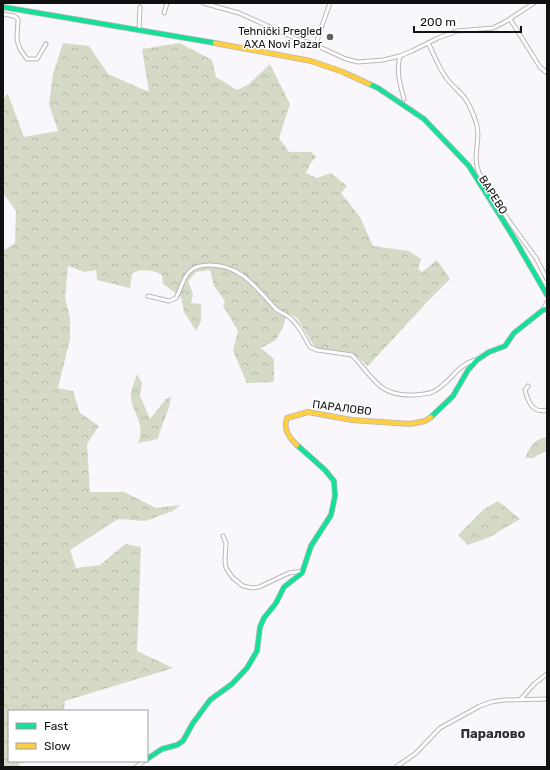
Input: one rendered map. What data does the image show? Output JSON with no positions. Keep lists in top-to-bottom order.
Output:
{
  "streets": {
    "street": ["ВАРЕВО", "ПАРАЛОВО"]
  },
  "districts": ["Паралово"],
  "places": ["Tehnički Pregled AXA Novi Pazar"],
  "legend": ["Fast", "Slow"],
  "scale_bar": "200 m"
}
